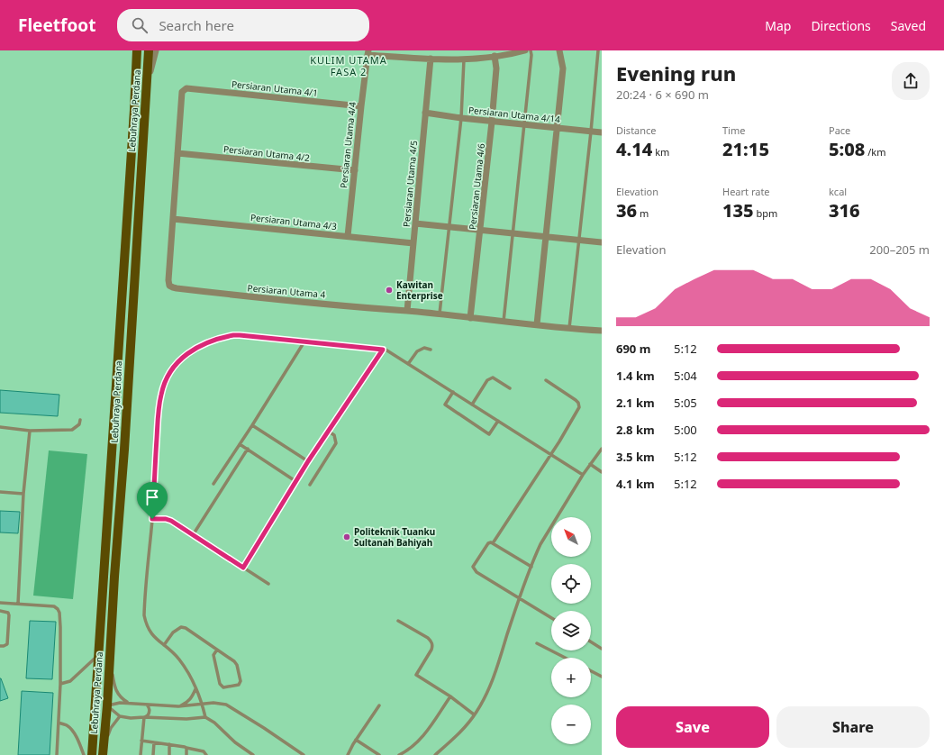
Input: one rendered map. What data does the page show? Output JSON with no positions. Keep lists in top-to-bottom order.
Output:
{
  "streets": {
    "main road": ["Lebuhraya Perdana"],
    "street": [
      "Persiaran Utama 4/1",
      "Persiaran Utama 4/14",
      "Persiaran Utama 4/4",
      "Persiaran Utama 4/2",
      "Persiaran Utama 4/5",
      "Persiaran Utama 4/6",
      "Persiaran Utama 4/3",
      "Persiaran Utama 4"
    ]
  },
  "crossings": [
    ["Persiaran Utama 4/1", "Persiaran Utama 4/4"],
    ["Persiaran Utama 4/1", "Persiaran Utama 4"],
    ["Persiaran Utama 4/14", "Persiaran Utama 4/5"],
    ["Persiaran Utama 4/14", "Persiaran Utama 4/6"],
    ["Persiaran Utama 4/4", "Persiaran Utama 4/2"],
    ["Persiaran Utama 4/4", "Persiaran Utama 4/3"],
    ["Persiaran Utama 4/2", "Persiaran Utama 4"],
    ["Persiaran Utama 4/5", "Persiaran Utama 4/3"],
    ["Persiaran Utama 4/5", "Persiaran Utama 4"],
    ["Persiaran Utama 4/6", "Persiaran Utama 4"],
    ["Persiaran Utama 4/3", "Persiaran Utama 4"]
  ],
  "districts": ["KULIM UTAMA FASA 2"],
  "places": ["Kawitan Enterprise", "Politeknik Tuanku Sultanah Bahiyah"],
  "north": "top left",
  "page": {
    "header": "Fleetfoot",
    "search": "Search here",
    "nav": ["Map", "Directions", "Saved"],
    "heading": ["Evening run", "20:24 · 6 × 690 m"],
    "stats": [
      ["Distance", "4.14 km"],
      ["Time", "21:15"],
      ["Pace", "5:08 /km"],
      ["Elevation", "36 m"],
      ["Heart rate", "135 bpm"],
      ["kcal", "316"]
    ],
    "chart": ["Elevation", "200–205 m"],
    "list": [
      {
        "name": "690 m",
        "note": "5:12"
      },
      {
        "name": "1.4 km",
        "note": "5:04"
      },
      {
        "name": "2.1 km",
        "note": "5:05"
      },
      {
        "name": "2.8 km",
        "note": "5:00"
      },
      {
        "name": "3.5 km",
        "note": "5:12"
      },
      {
        "name": "4.1 km",
        "note": "5:12"
      }
    ],
    "map_buttons": ["+", "−"],
    "buttons": ["Save", "Share"]
  }
}
